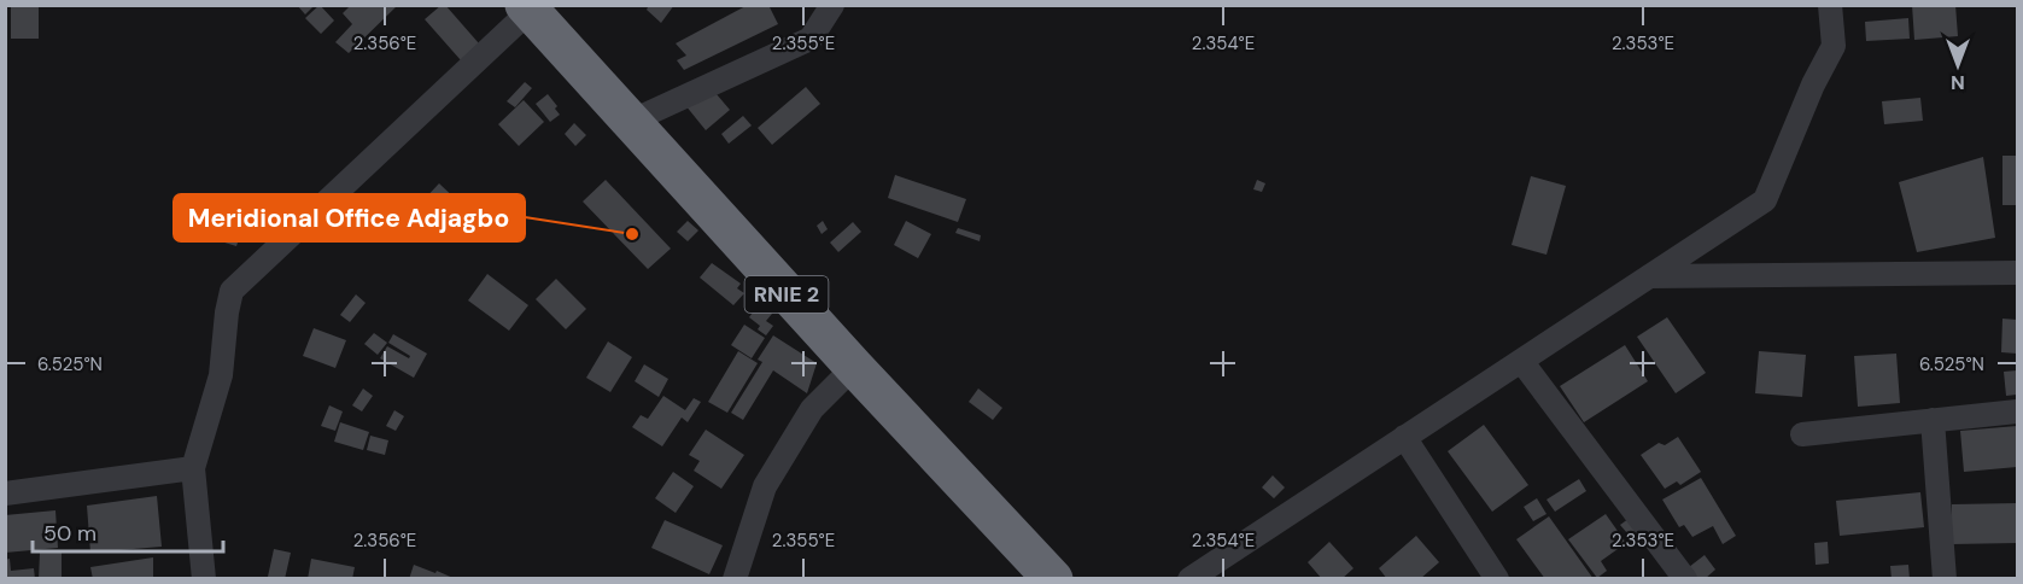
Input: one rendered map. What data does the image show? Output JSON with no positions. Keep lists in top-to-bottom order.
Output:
{
  "streets": {
    "highway": ["RNIE 2"]
  },
  "places": ["Meridional Office Adjagbo"],
  "scale_bar": "50 m",
  "north": "bottom",
  "coordinates": [
    "2.356°E",
    "2.355°E",
    "2.354°E",
    "2.353°E",
    "6.525°N"
  ]
}
